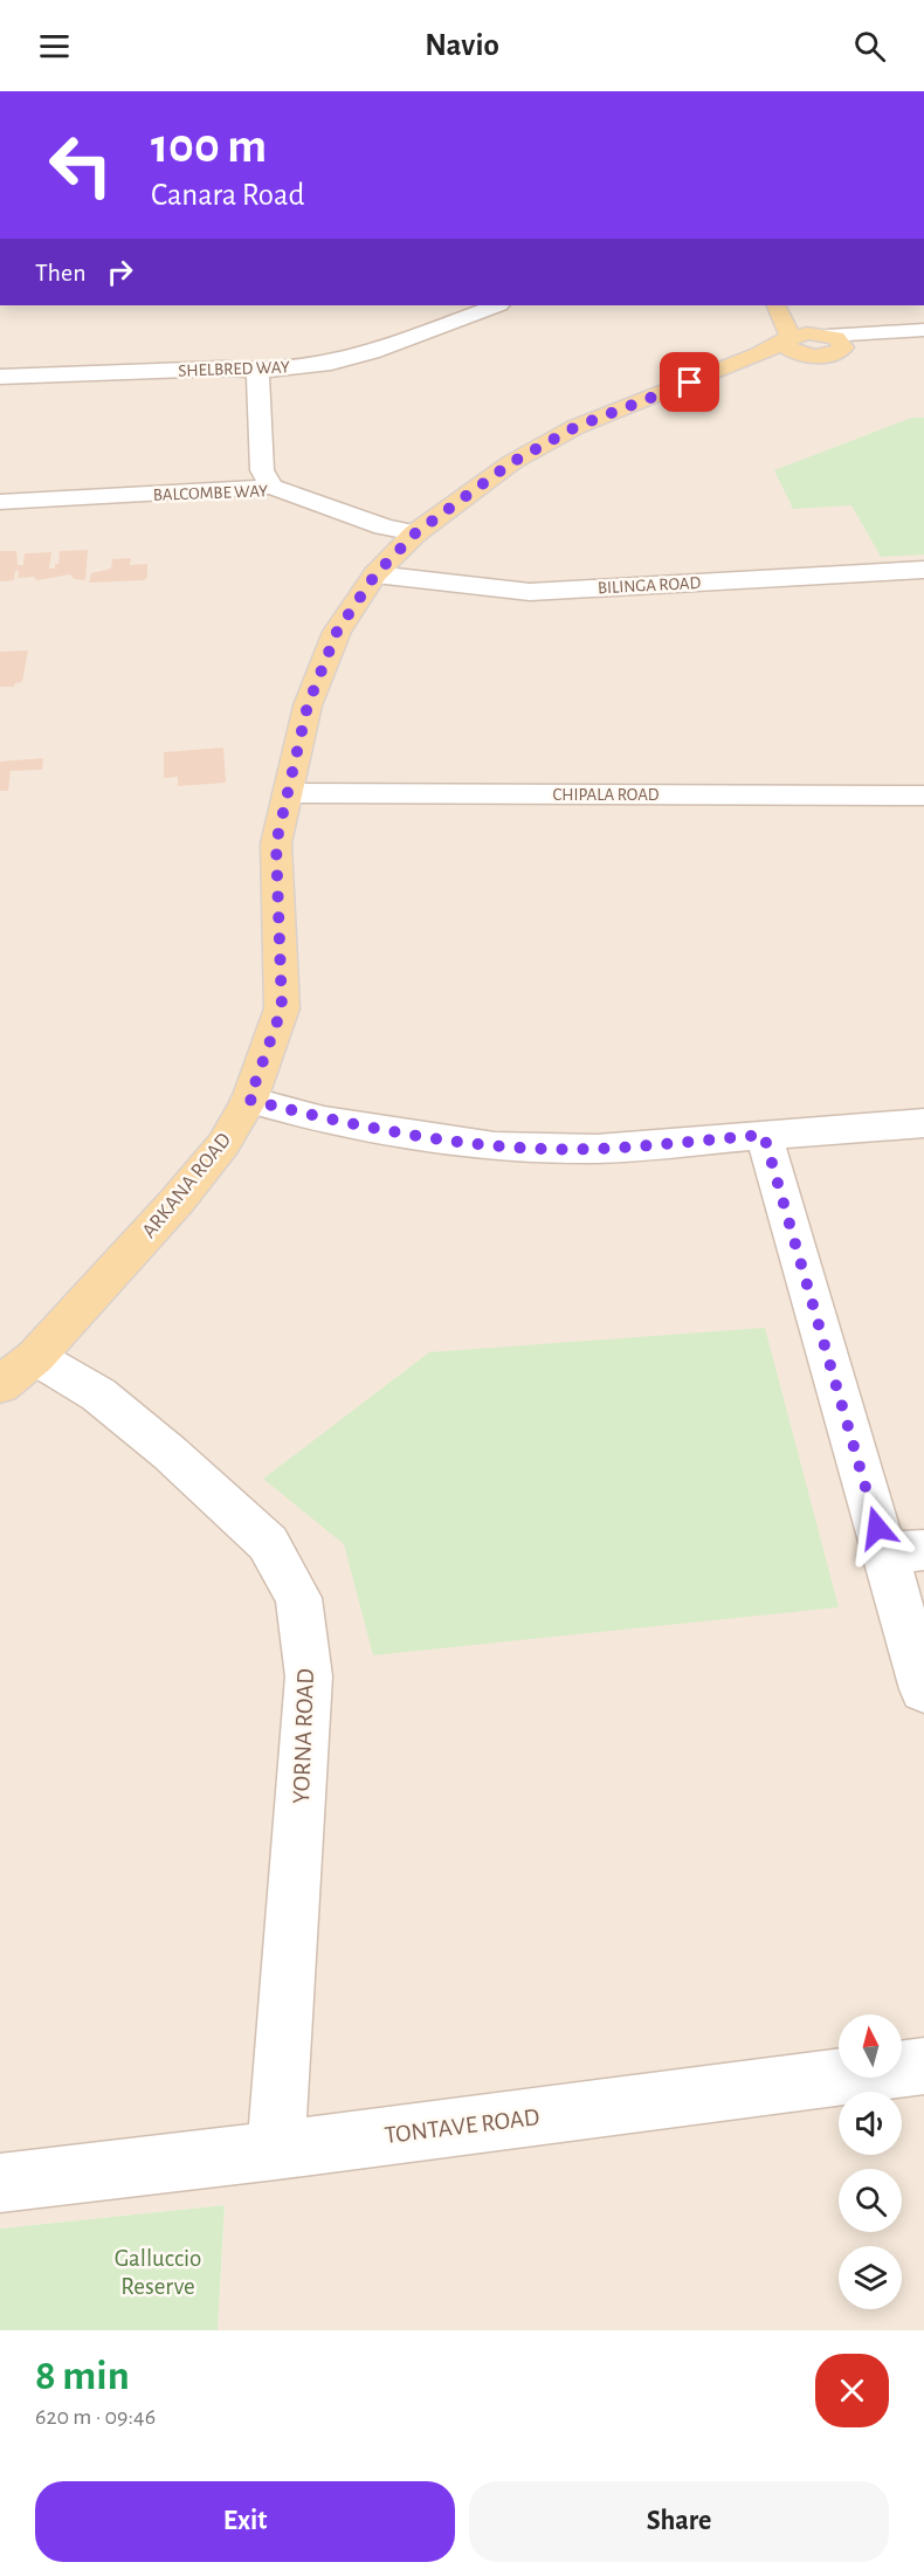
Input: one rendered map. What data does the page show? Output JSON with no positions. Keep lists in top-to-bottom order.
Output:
{
  "streets": {
    "main road": ["ARKANA ROAD"],
    "street": [
      "SHELBRED WAY",
      "BALCOMBE WAY",
      "BILINGA ROAD",
      "CHIPALA ROAD",
      "YORNA ROAD",
      "TONTAVE ROAD"
    ]
  },
  "crossings": [
    ["BALCOMBE WAY", "ARKANA ROAD"],
    ["BILINGA ROAD", "ARKANA ROAD"],
    ["CHIPALA ROAD", "ARKANA ROAD"],
    ["ARKANA ROAD", "YORNA ROAD"],
    ["YORNA ROAD", "TONTAVE ROAD"]
  ],
  "parks": ["Galluccio Reserve"],
  "north": "top",
  "page": {
    "header": "Navio",
    "turn": ["100 m", "Canara Road"],
    "then": "Then",
    "heading": ["8 min", "620 m · 09:46"],
    "buttons": ["Exit", "Share"]
  }
}
